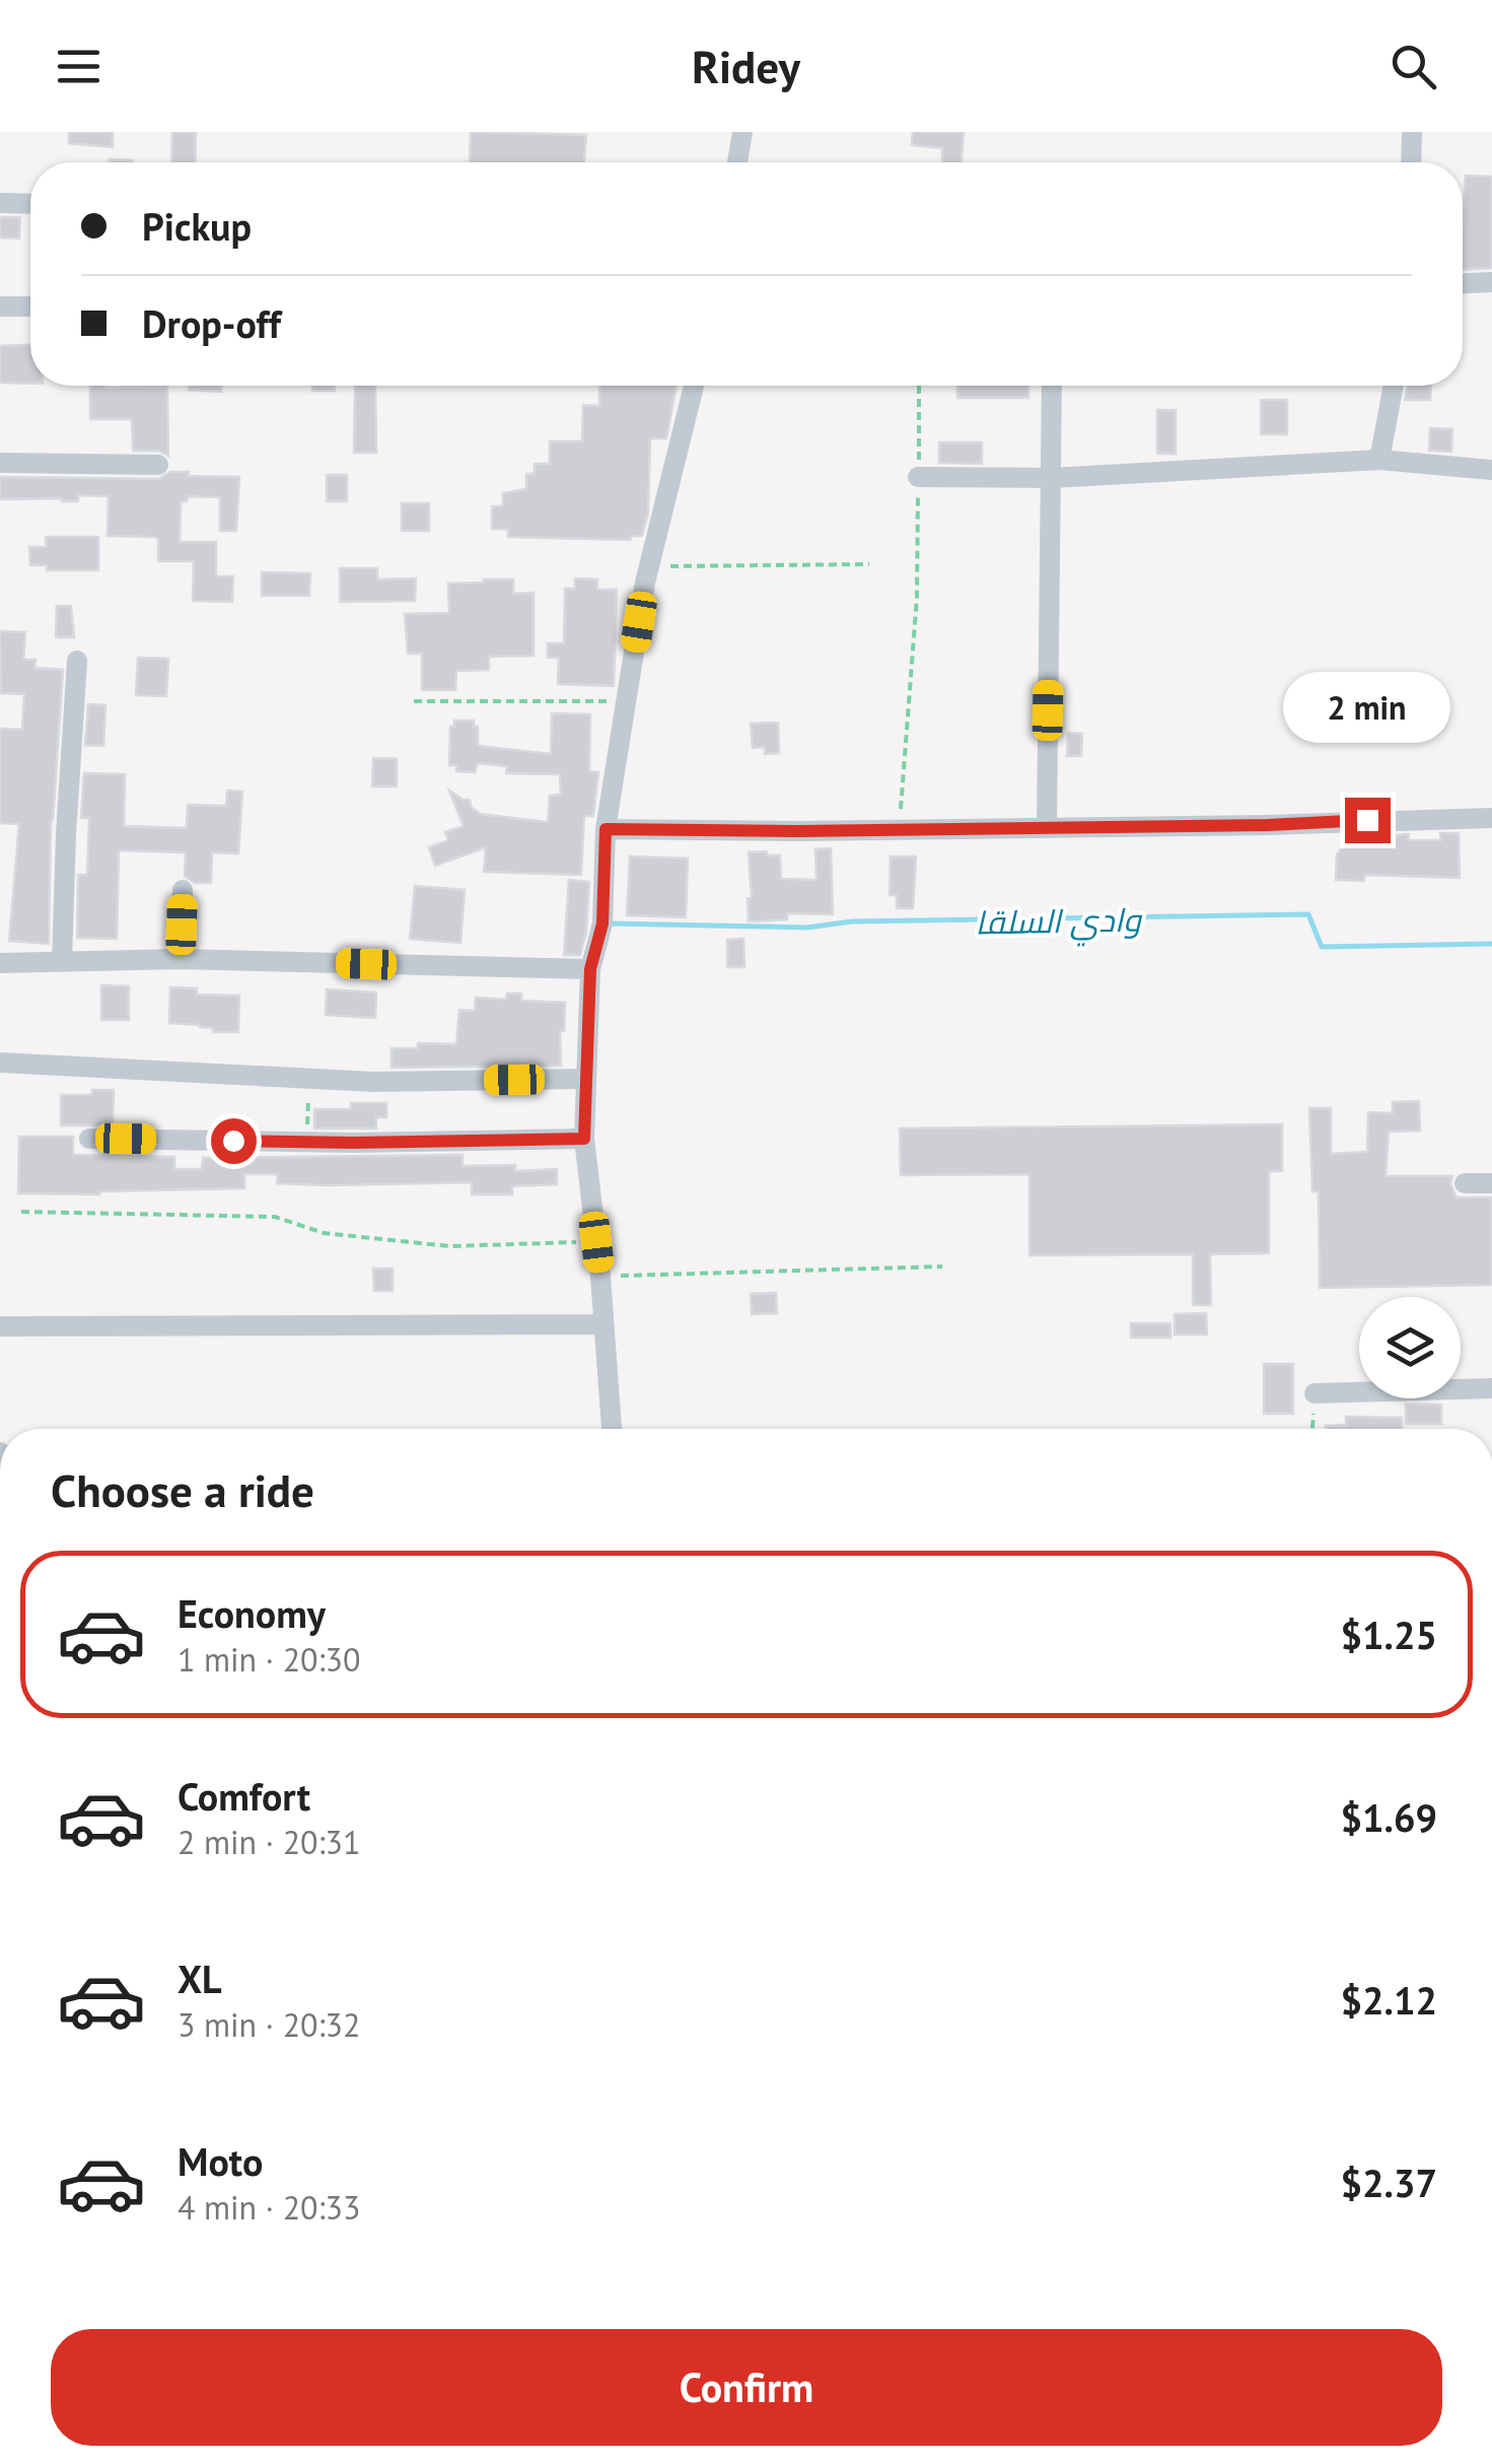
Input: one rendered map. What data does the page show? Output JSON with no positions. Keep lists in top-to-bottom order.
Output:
{
  "water": ["وادي السلقا"],
  "page": {
    "header": "Ridey",
    "banner": ["Pickup", "Drop-off"],
    "bubble": "2 min",
    "heading": "Choose a ride",
    "list": [
      {
        "name": "Economy",
        "note": "1 min · 20:30",
        "value": "$1.25"
      },
      {
        "name": "Comfort",
        "note": "2 min · 20:31",
        "value": "$1.69"
      },
      {
        "name": "XL",
        "note": "3 min · 20:32",
        "value": "$2.12"
      },
      {
        "name": "Moto",
        "note": "4 min · 20:33",
        "value": "$2.37"
      }
    ],
    "buttons": "Confirm"
  }
}
